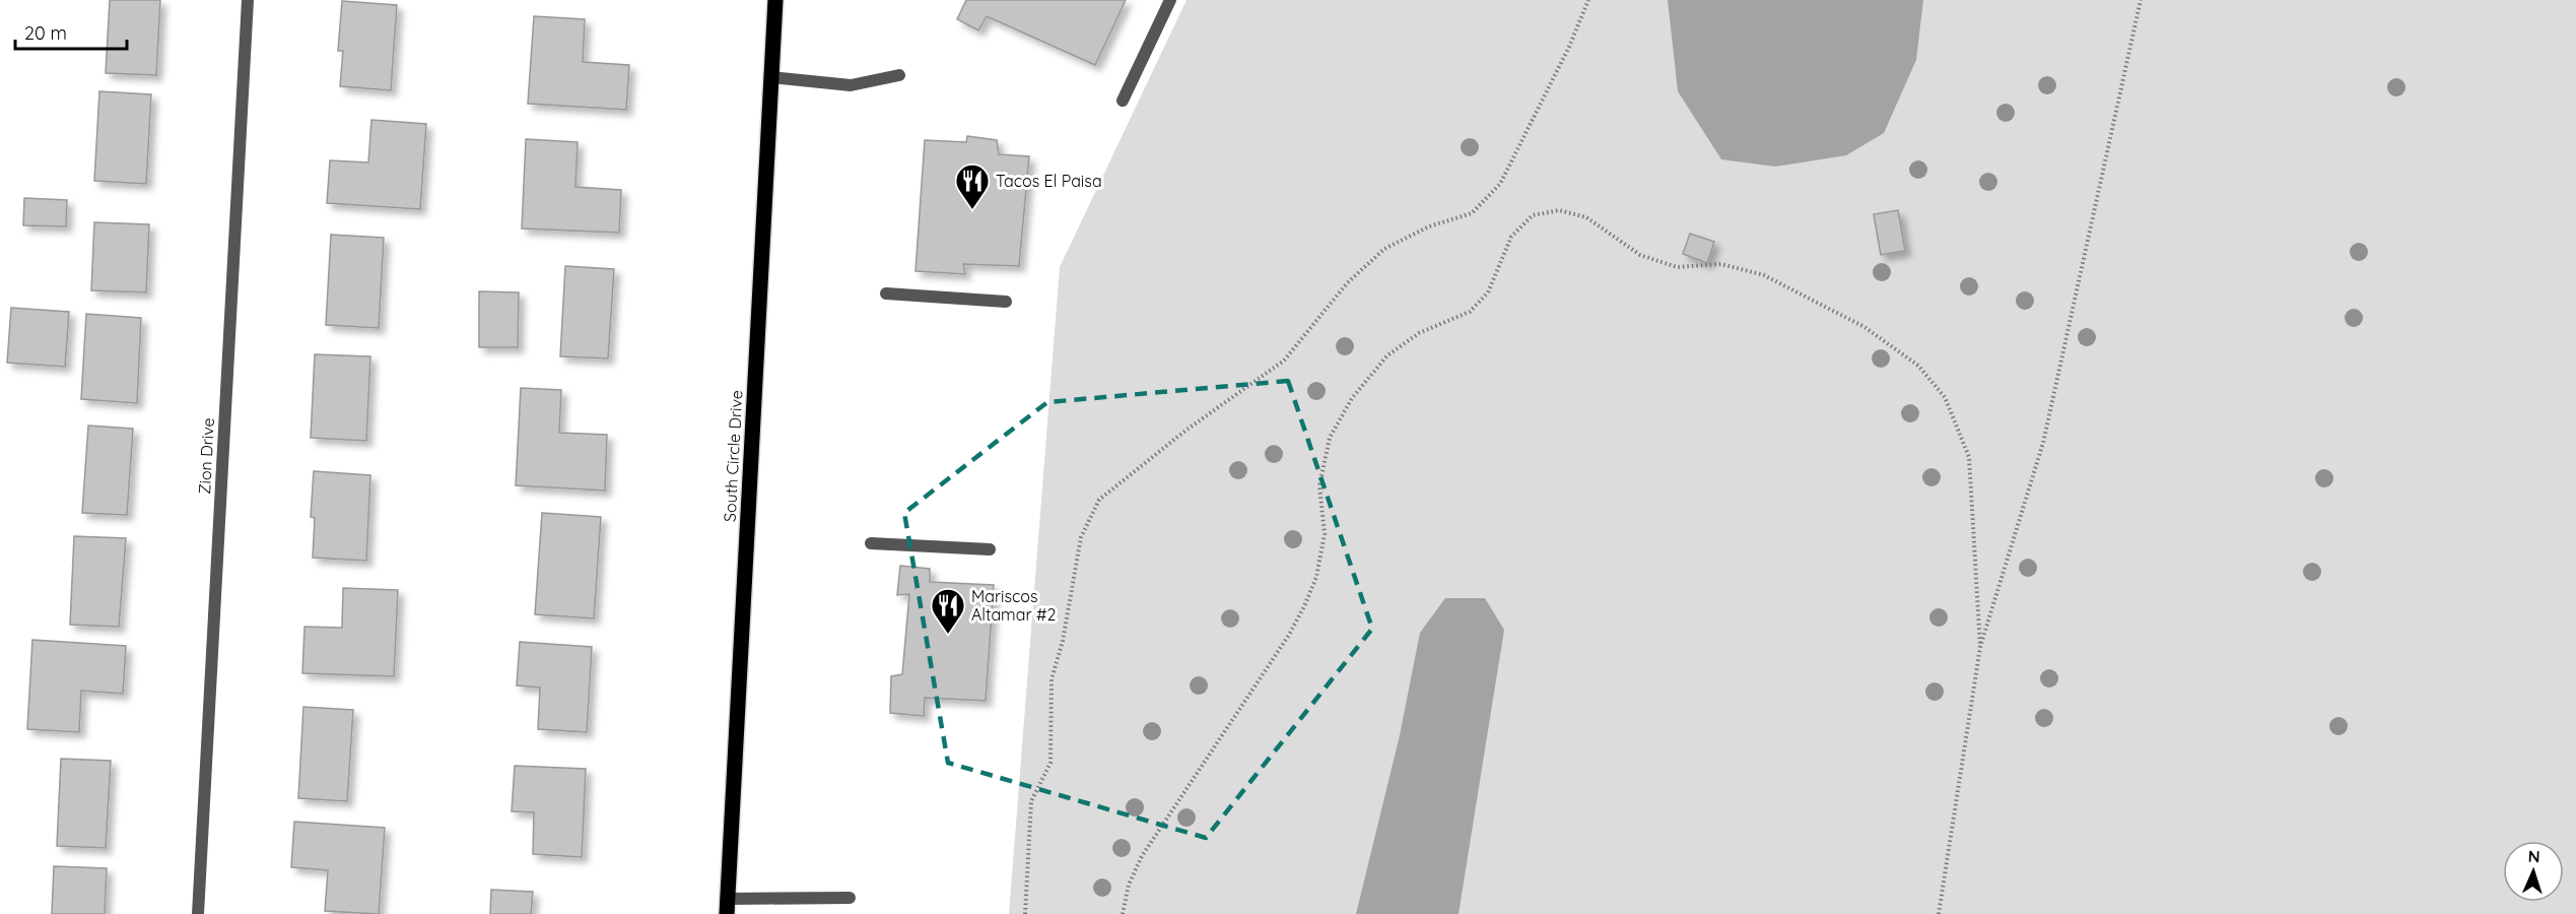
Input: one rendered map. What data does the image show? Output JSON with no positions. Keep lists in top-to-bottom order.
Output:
{
  "streets": {
    "main road": ["South Circle Drive"],
    "street": ["Zion Drive"]
  },
  "places": {
    "restaurant": ["Tacos El Paisa", "Mariscos Altamar #2"]
  },
  "scale_bar": "20 m",
  "north": "top"
}
